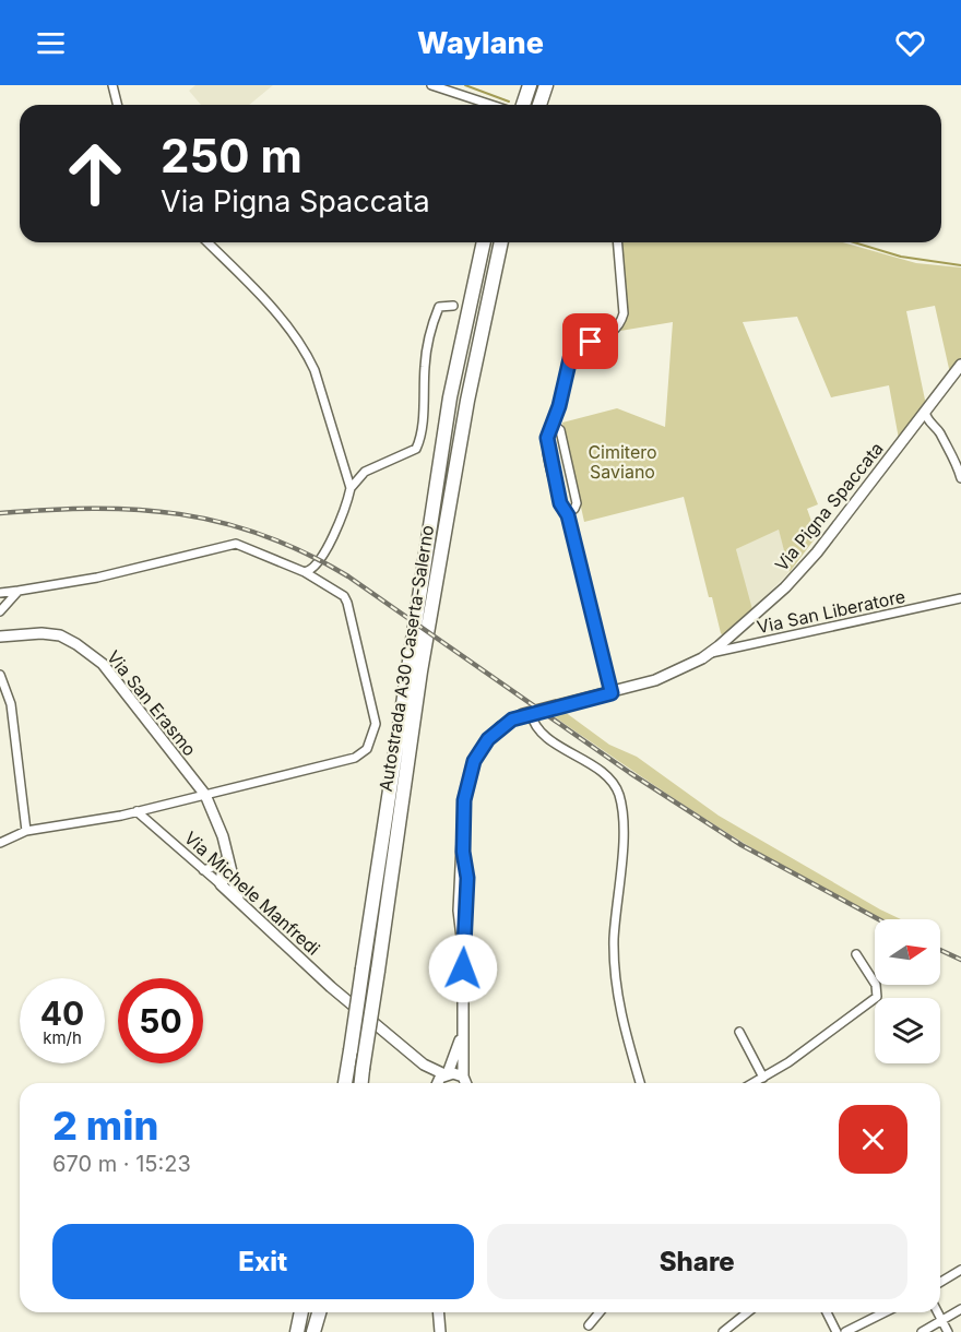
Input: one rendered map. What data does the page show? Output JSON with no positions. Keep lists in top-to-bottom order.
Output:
{
  "streets": {
    "highway": ["Autostrada A30 Caserta-Salerno"],
    "main road": ["Via Pigna Spaccata", "Via San Erasmo", "Via Michele Manfredi"],
    "street": ["Via San Liberatore"]
  },
  "crossings": [
    ["Via Pigna Spaccata", "Via San Liberatore"],
    ["Via San Erasmo", "Via Michele Manfredi"]
  ],
  "parks": ["Cimitero Saviano"],
  "north": "right",
  "page": {
    "header": "Waylane",
    "turn": ["250 m", "Via Pigna Spaccata"],
    "speed": "40 km/h",
    "limit": "50",
    "heading": ["2 min", "670 m · 15:23"],
    "buttons": ["Exit", "Share"]
  }
}
